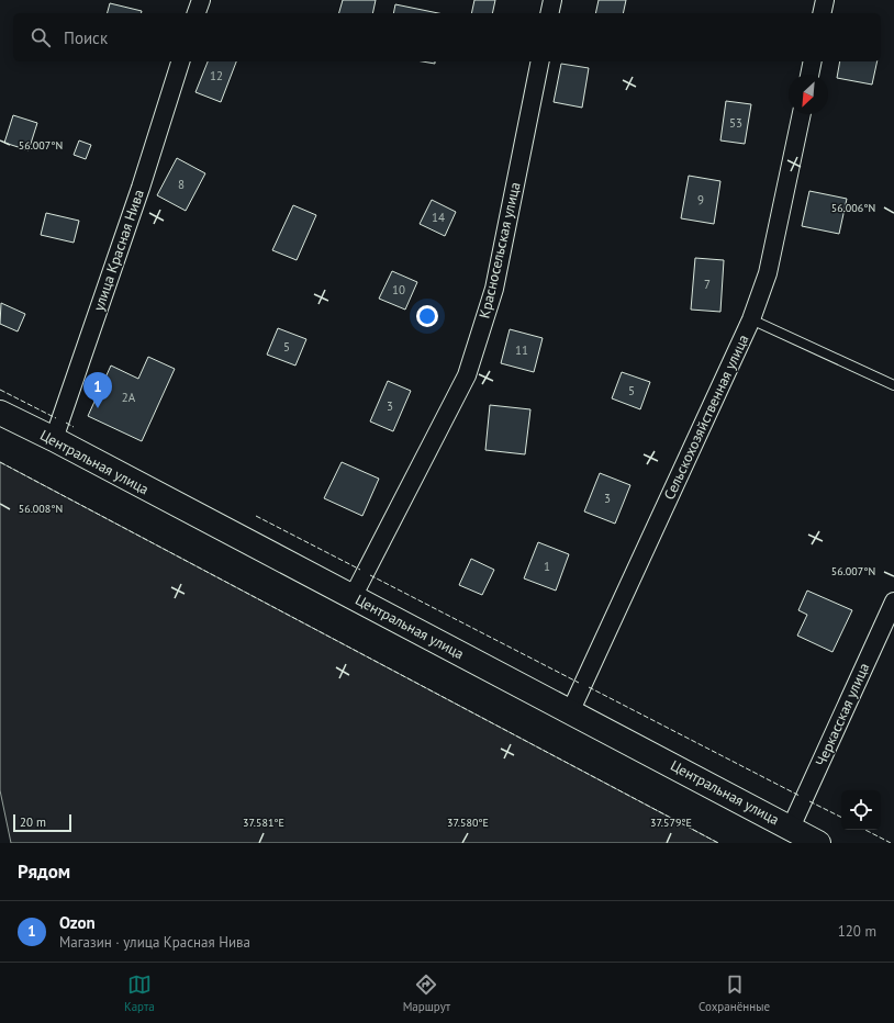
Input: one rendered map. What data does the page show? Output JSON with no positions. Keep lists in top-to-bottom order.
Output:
{
  "streets": {
    "street": [
      "улица Красная Нива",
      "Красносельская улица",
      "Сельскохозяйственная улица",
      "Центральная улица",
      "Черкасская улица"
    ]
  },
  "crossings": [
    ["улица Красная Нива", "Центральная улица"],
    ["Красносельская улица", "Центральная улица"],
    ["Сельскохозяйственная улица", "Центральная улица"],
    ["Центральная улица", "Черкасская улица"]
  ],
  "house_numbers": [
    "12",
    "53",
    "8",
    "9",
    "14",
    "7",
    "10",
    "5",
    "11",
    "5",
    "2А",
    "3",
    "3",
    "1"
  ],
  "scale_bar": "20 m",
  "north": "bottom left",
  "page": {
    "search": "Поиск",
    "pins": "1",
    "scale": "20 m",
    "heading": "Рядом",
    "list": [
      {
        "mark": "1",
        "name": "Ozon",
        "note": "Магазин · улица Красная Нива",
        "value": "120 m"
      }
    ],
    "nav": ["Карта", "Маршрут", "Сохранённые"]
  },
  "coordinates": [
    "56.007°N",
    "56.006°N",
    "56.008°N",
    "37.581°E",
    "37.580°E",
    "37.579°E"
  ]
}
